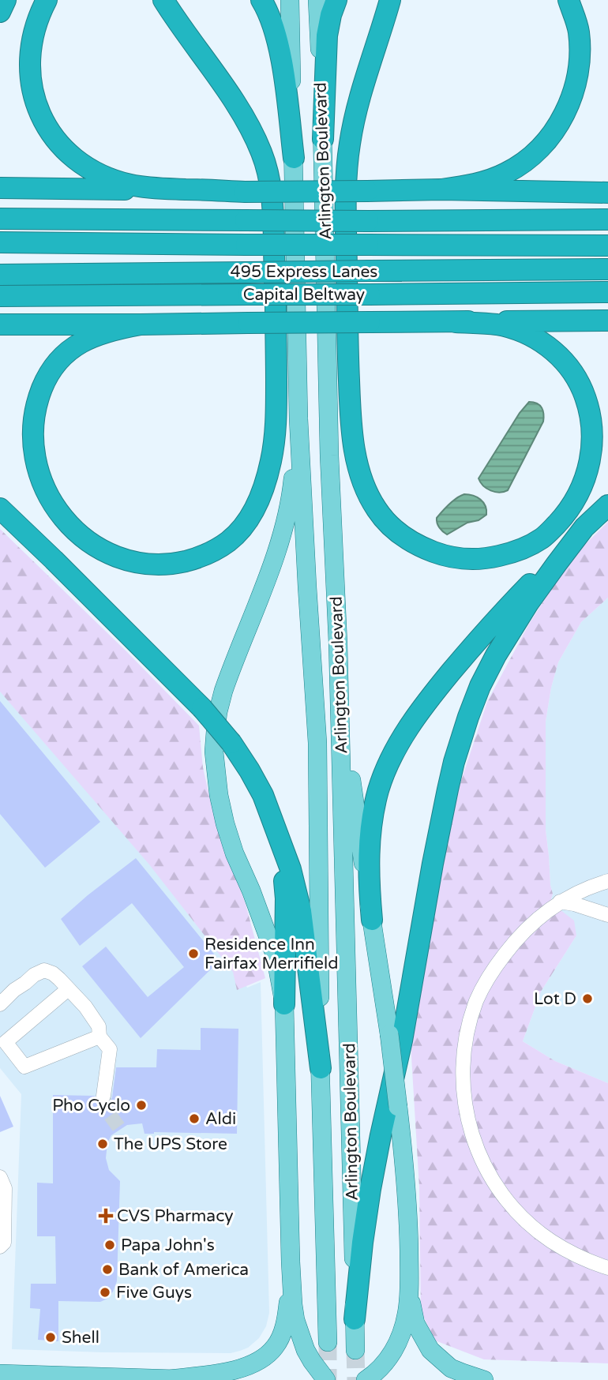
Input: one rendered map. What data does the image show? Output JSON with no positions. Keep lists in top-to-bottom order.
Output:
{
  "streets": {
    "highway": ["495 Express Lanes", "Capital Beltway"],
    "main road": ["Arlington Boulevard"]
  },
  "places": {
    "other": [
      "Residence Inn Fairfax Merrifield",
      "Lot D",
      "Pho Cyclo",
      "Aldi",
      "The UPS Store",
      "Papa John's",
      "Bank of America",
      "Five Guys",
      "Shell"
    ],
    "health": ["CVS Pharmacy"]
  }
}
